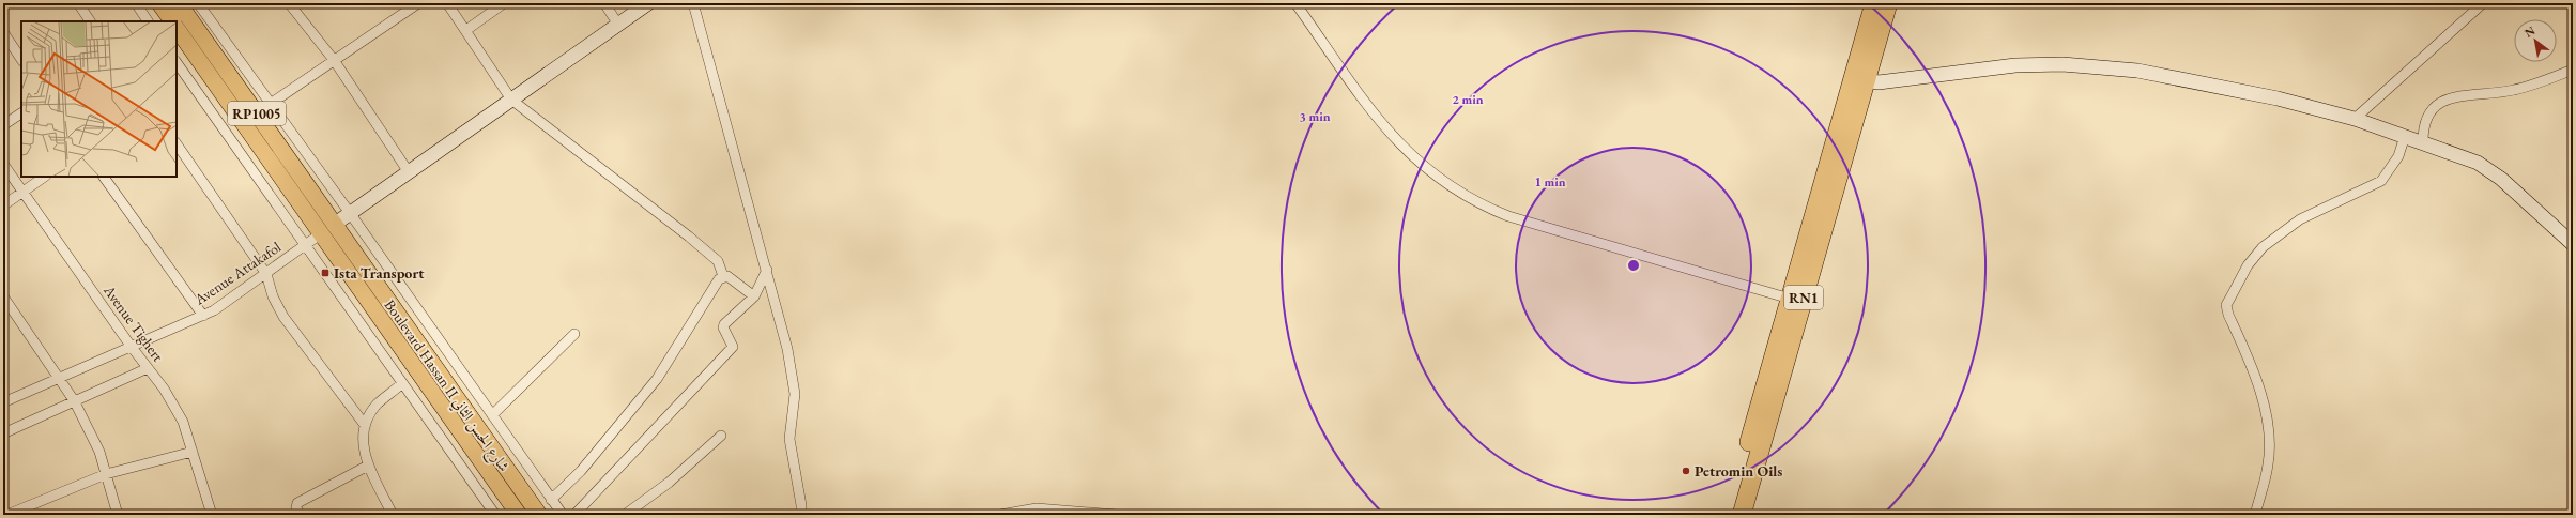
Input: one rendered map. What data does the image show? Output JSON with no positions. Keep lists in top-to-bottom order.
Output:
{
  "streets": {
    "highway": ["RN1"],
    "main road": ["RP1005", "Boulevard Hassan II شارع الحسن الثاني"],
    "street": ["Avenue Attakafol", "Avenue Tighert"]
  },
  "crossings": [
    ["Avenue Attakafol", "Avenue Tighert"],
    ["Avenue Attakafol", "Boulevard Hassan II شارع الحسن الثاني"]
  ],
  "places": {
    "transit": ["Ista Transport"],
    "other": ["Petromin Oils"]
  },
  "north": "top left",
  "rings": ["2 min", "3 min", "1 min"]
}
